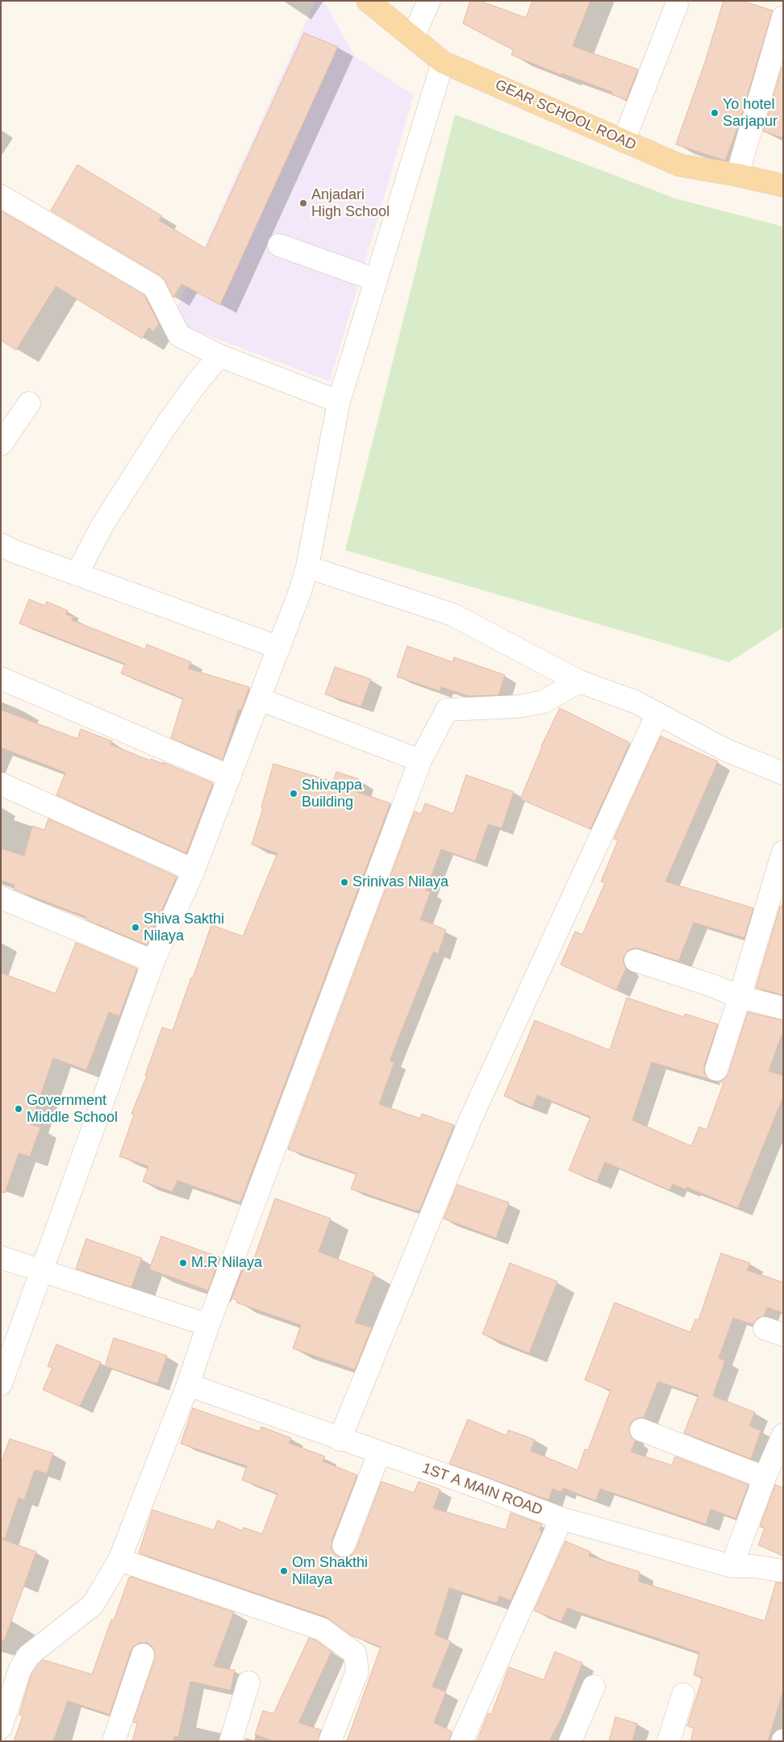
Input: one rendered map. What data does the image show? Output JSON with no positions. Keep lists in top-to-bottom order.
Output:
{
  "streets": {
    "main road": ["GEAR SCHOOL ROAD"],
    "street": ["1ST A MAIN ROAD"]
  },
  "places": [
    "Yo hotel Sarjapur",
    "Anjadari High School",
    "Shivappa Building",
    "Srinivas Nilaya",
    "Shiva Sakthi Nilaya",
    "Government Middle School",
    "M.R Nilaya",
    "Om Shakthi Nilaya"
  ]
}
